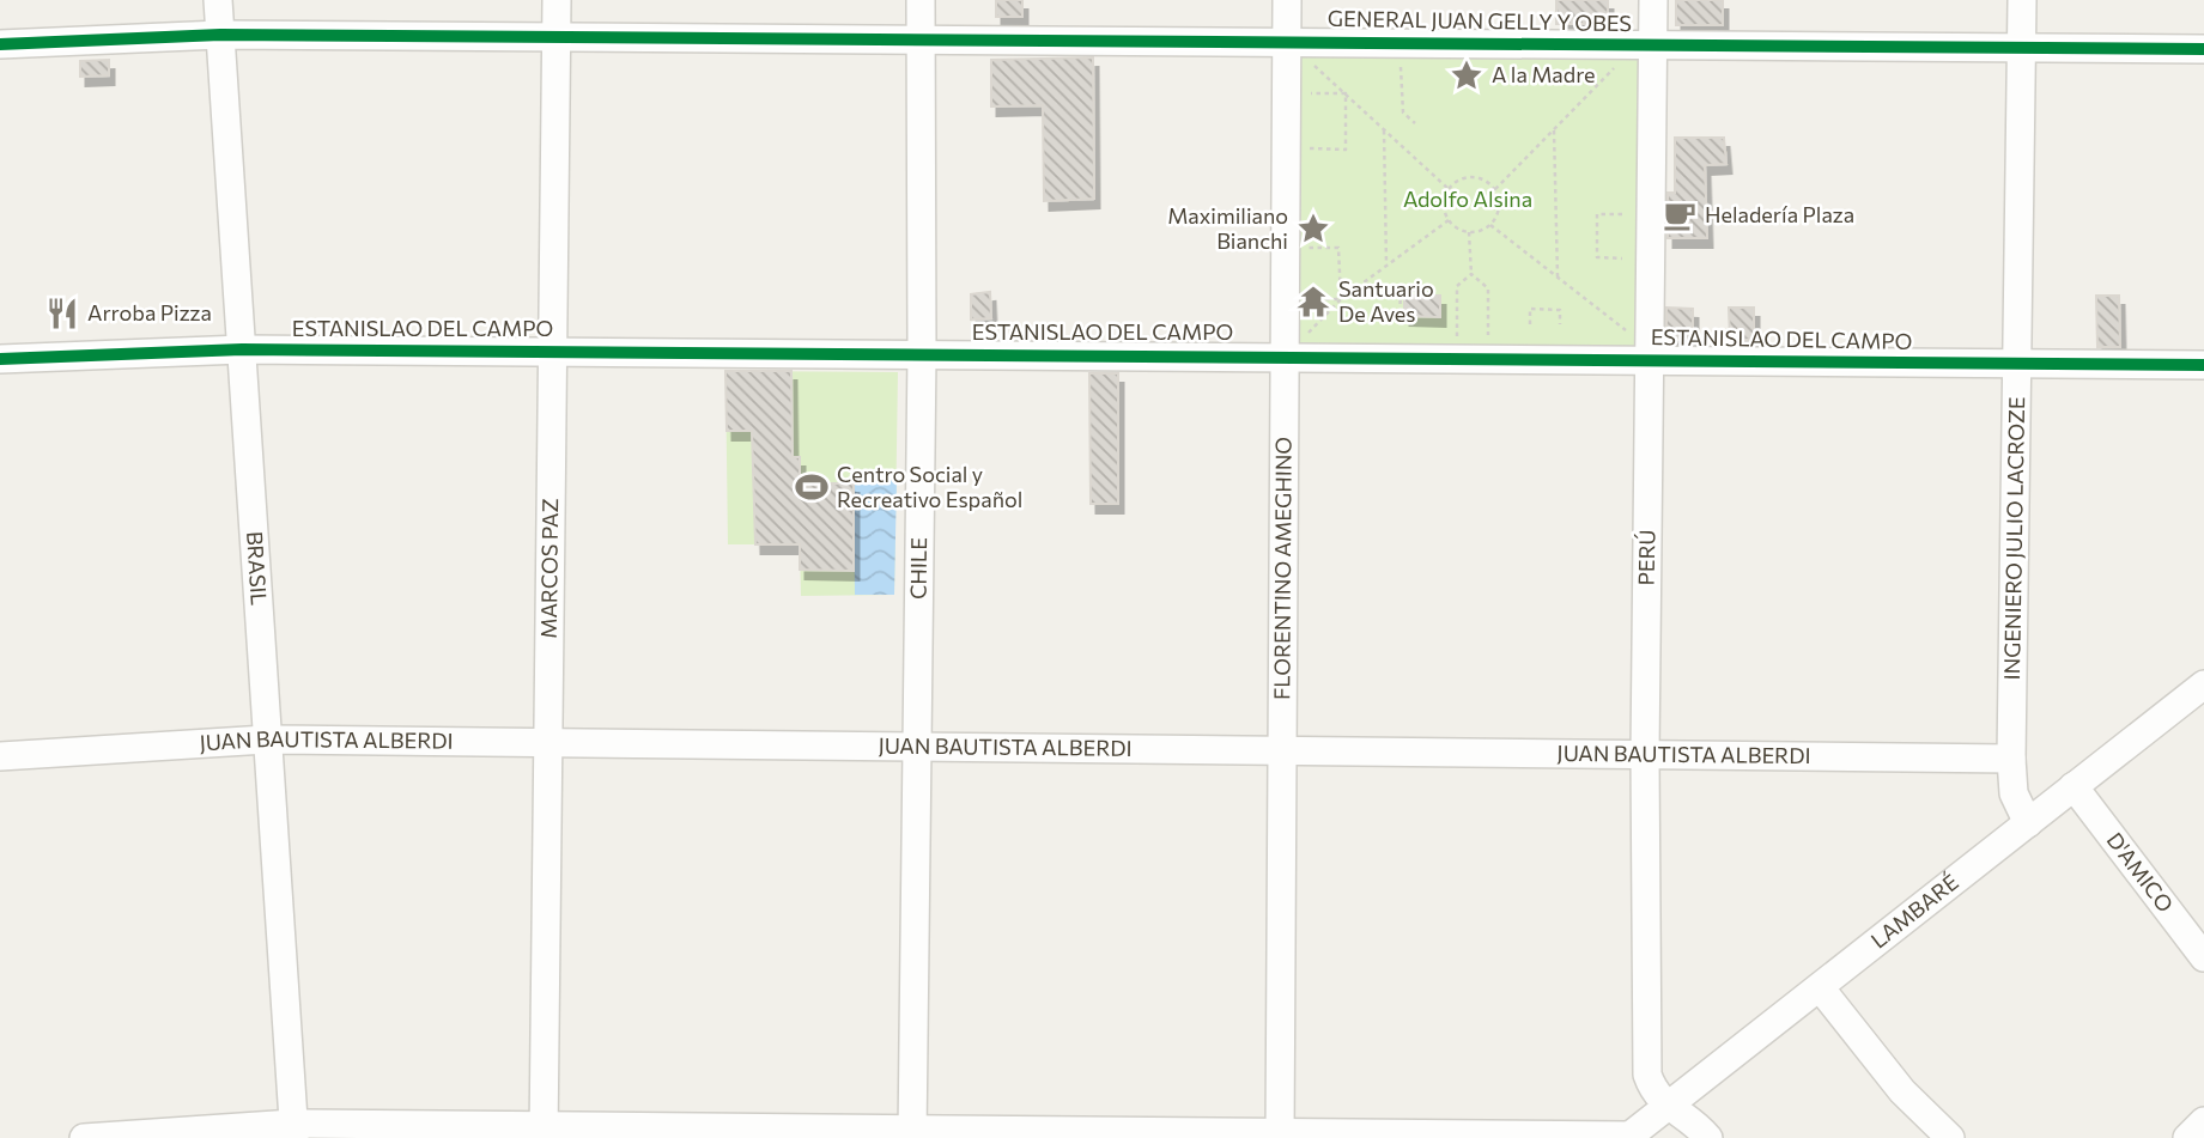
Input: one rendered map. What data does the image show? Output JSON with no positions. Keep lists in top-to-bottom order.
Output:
{
  "streets": {
    "street": [
      "GENERAL JUAN GELLY Y OBES",
      "ESTANISLAO DEL CAMPO",
      "INGENIERO JULIO LACROZE",
      "PERÚ",
      "MARCOS PAZ",
      "BRASIL",
      "CHILE",
      "FLORENTINO AMEGHINO",
      "JUAN BAUTISTA ALBERDI",
      "D'AMICO",
      "LAMBARÉ"
    ]
  },
  "crossings": [
    ["GENERAL JUAN GELLY Y OBES", "INGENIERO JULIO LACROZE"],
    ["GENERAL JUAN GELLY Y OBES", "PERÚ"],
    ["GENERAL JUAN GELLY Y OBES", "MARCOS PAZ"],
    ["GENERAL JUAN GELLY Y OBES", "BRASIL"],
    ["GENERAL JUAN GELLY Y OBES", "CHILE"],
    ["GENERAL JUAN GELLY Y OBES", "FLORENTINO AMEGHINO"],
    ["ESTANISLAO DEL CAMPO", "INGENIERO JULIO LACROZE"],
    ["ESTANISLAO DEL CAMPO", "PERÚ"],
    ["ESTANISLAO DEL CAMPO", "MARCOS PAZ"],
    ["ESTANISLAO DEL CAMPO", "BRASIL"],
    ["ESTANISLAO DEL CAMPO", "CHILE"],
    ["ESTANISLAO DEL CAMPO", "FLORENTINO AMEGHINO"],
    ["INGENIERO JULIO LACROZE", "JUAN BAUTISTA ALBERDI"],
    ["INGENIERO JULIO LACROZE", "LAMBARÉ"],
    ["PERÚ", "JUAN BAUTISTA ALBERDI"],
    ["PERÚ", "LAMBARÉ"],
    ["MARCOS PAZ", "JUAN BAUTISTA ALBERDI"],
    ["BRASIL", "JUAN BAUTISTA ALBERDI"],
    ["CHILE", "JUAN BAUTISTA ALBERDI"],
    ["FLORENTINO AMEGHINO", "JUAN BAUTISTA ALBERDI"],
    ["D'AMICO", "LAMBARÉ"]
  ],
  "parks": ["Adolfo Alsina"],
  "places": {
    "place": ["A la Madre", "Maximiliano Bianchi"],
    "cafe": ["Heladería Plaza"],
    "temple": ["Santuario De Aves"],
    "restaurant": ["Arroba Pizza"],
    "sports": ["Centro Social y Recreativo Español"]
  }
}
